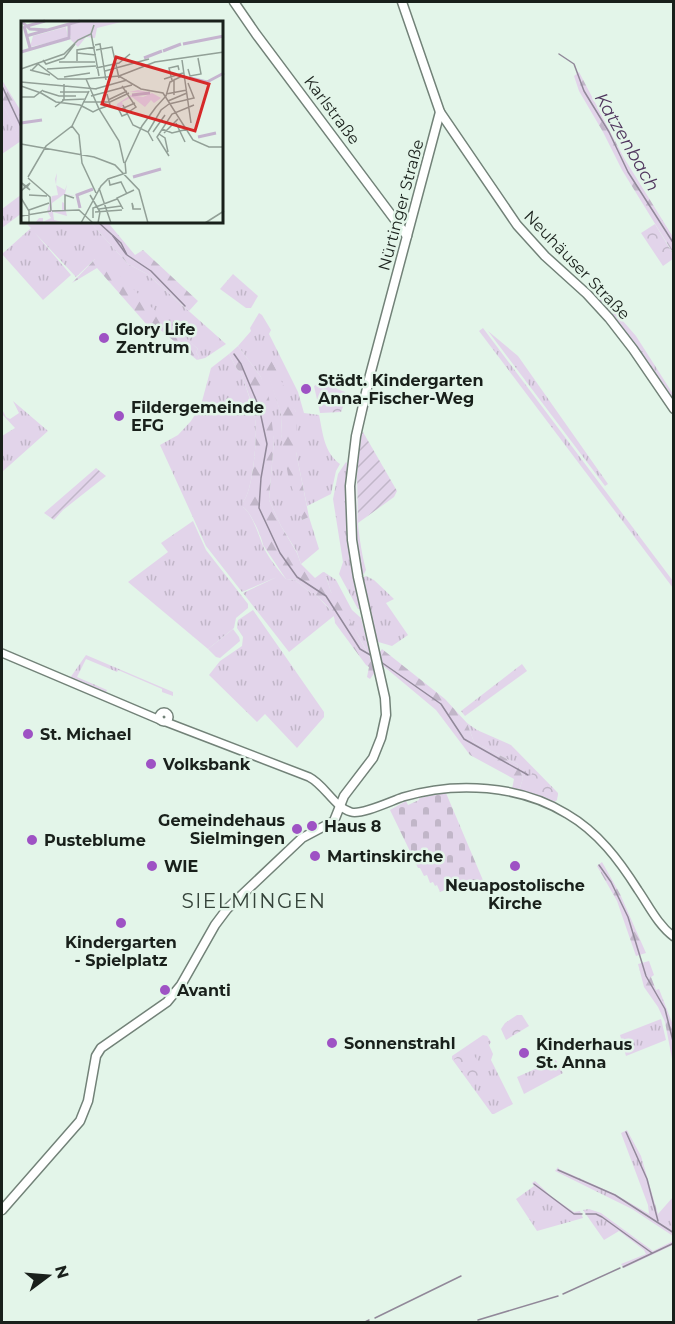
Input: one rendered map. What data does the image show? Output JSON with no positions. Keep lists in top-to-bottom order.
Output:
{
  "streets": {
    "main road": ["Karlstraße", "Nürtinger Straße", "Neuhäuser Straße"]
  },
  "crossings": [
    ["Karlstraße", "Nürtinger Straße"],
    ["Nürtinger Straße", "Neuhäuser Straße"]
  ],
  "districts": ["SIELMINGEN"],
  "water": ["Katzenbach"],
  "places": [
    "Glory Life Zentrum",
    "Städt. Kindergarten Anna-Fischer-Weg",
    "Fildergemeinde EFG",
    "St. Michael",
    "Volksbank",
    "Haus 8",
    "Gemeindehaus Sielmingen",
    "Pusteblume",
    "Martinskirche",
    "WIE",
    "Neuapostolische Kirche",
    "Kindergarten - Spielplatz",
    "Avanti",
    "Sonnenstrahl",
    "Kinderhaus St. Anna"
  ],
  "north": "right"
}
